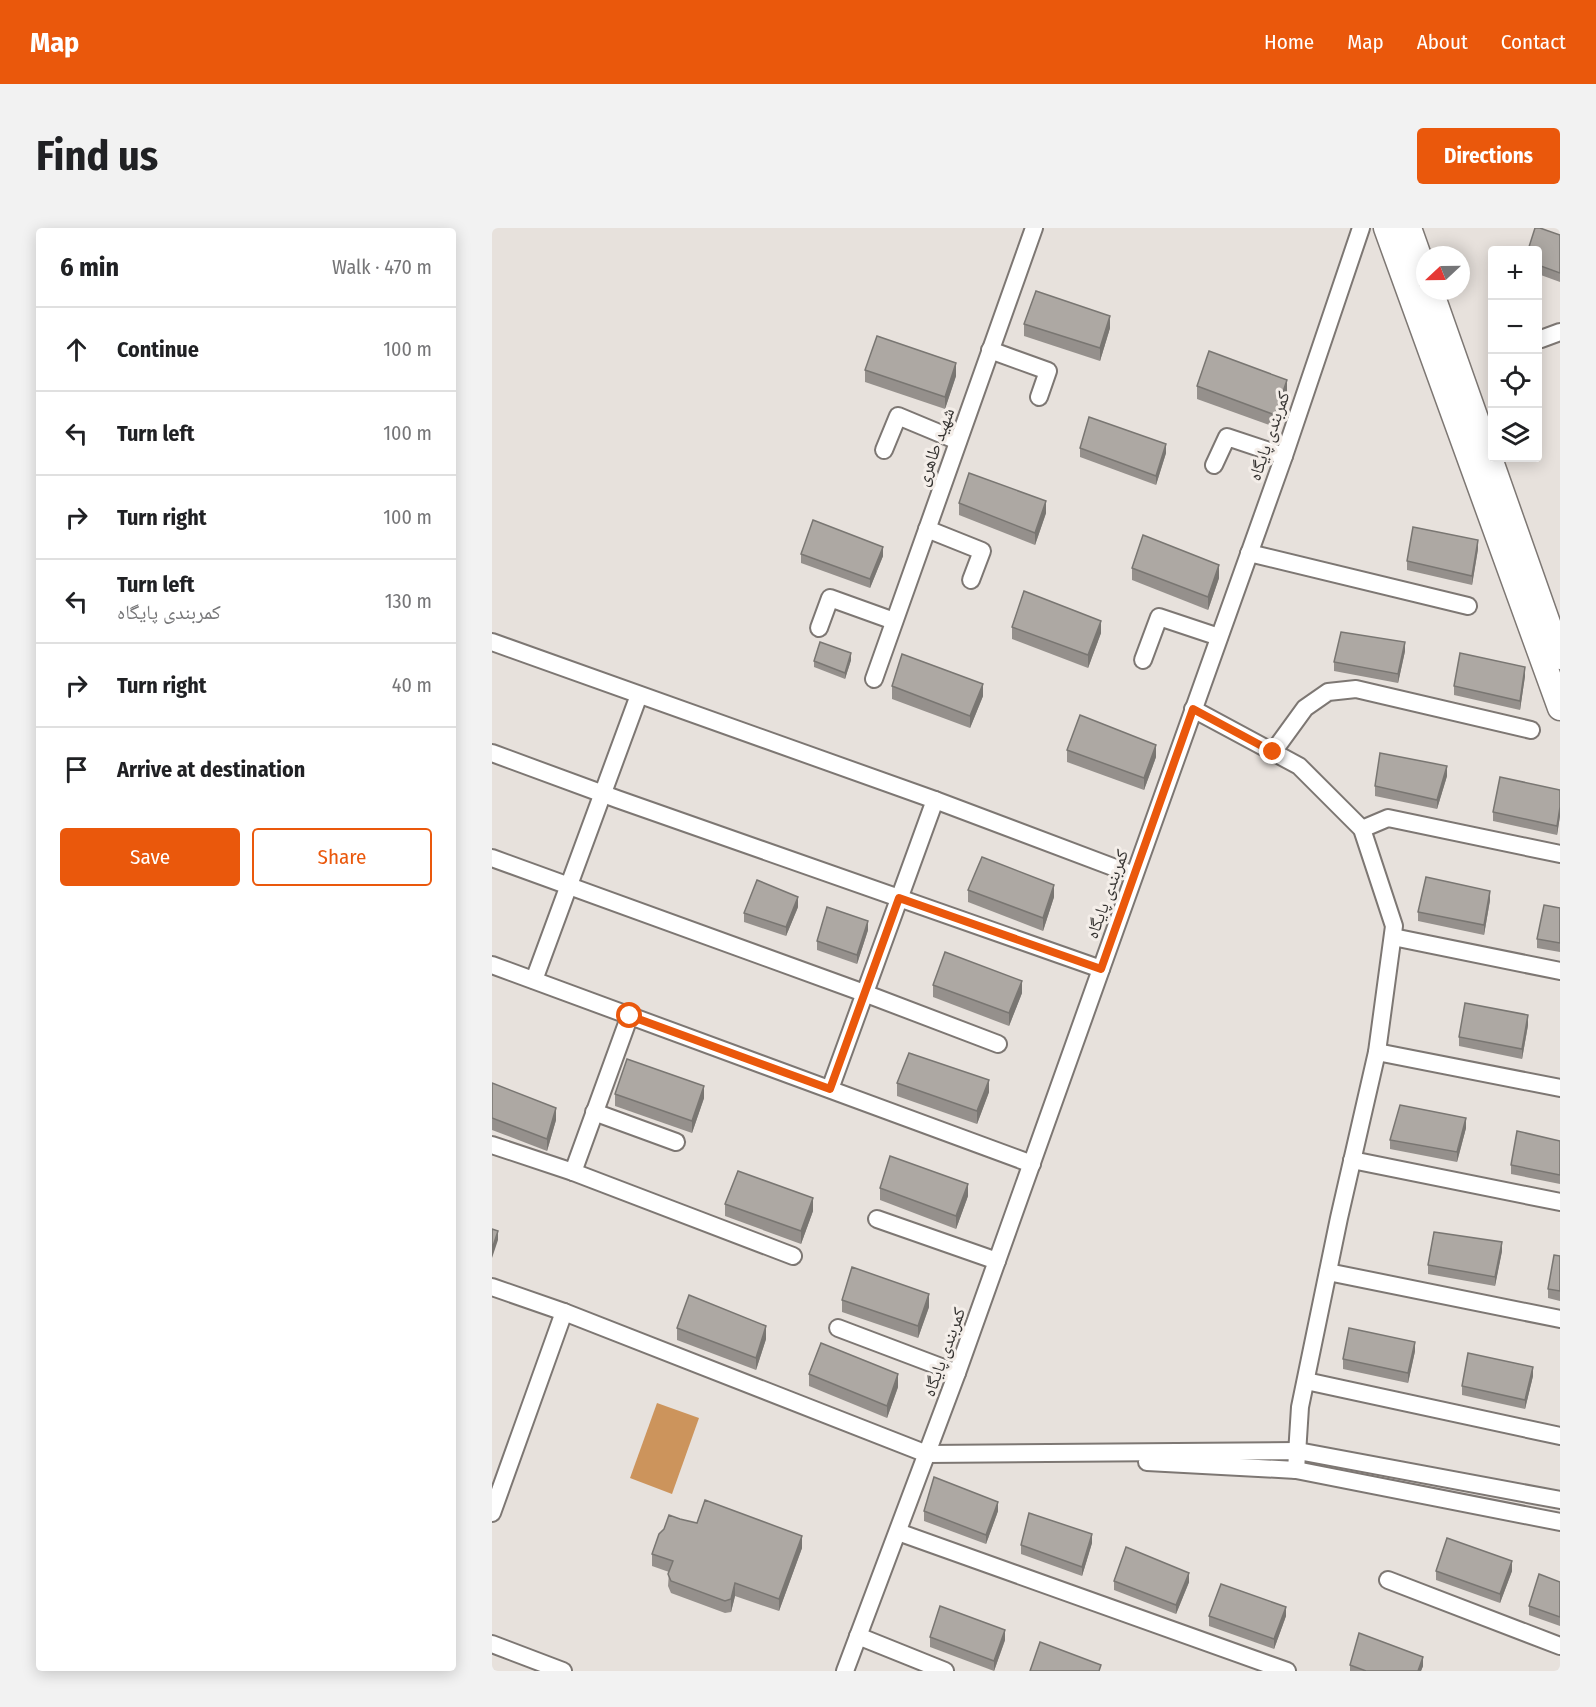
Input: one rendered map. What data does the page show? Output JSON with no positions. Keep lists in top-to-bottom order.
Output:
{
  "streets": {
    "street": ["کمربندی پایگاه", "شهید طاهری"]
  },
  "north": "left",
  "page": {
    "header": "Map",
    "nav": [
      "Home",
      "Map",
      "About",
      "Contact"
    ],
    "buttons": [
      "Directions",
      ["Save", "Share"]
    ],
    "title": "Find us",
    "heading": ["6 min", "Walk · 470 m"],
    "map_buttons": ["+", "−"],
    "list": [
      ["Continue", "100 m"],
      ["Turn left", "100 m"],
      ["Turn right", "100 m"],
      ["Turn left", "کمربندی پایگاه", "130 m"],
      ["Turn right", "40 m"],
      "Arrive at destination"
    ]
  }
}
